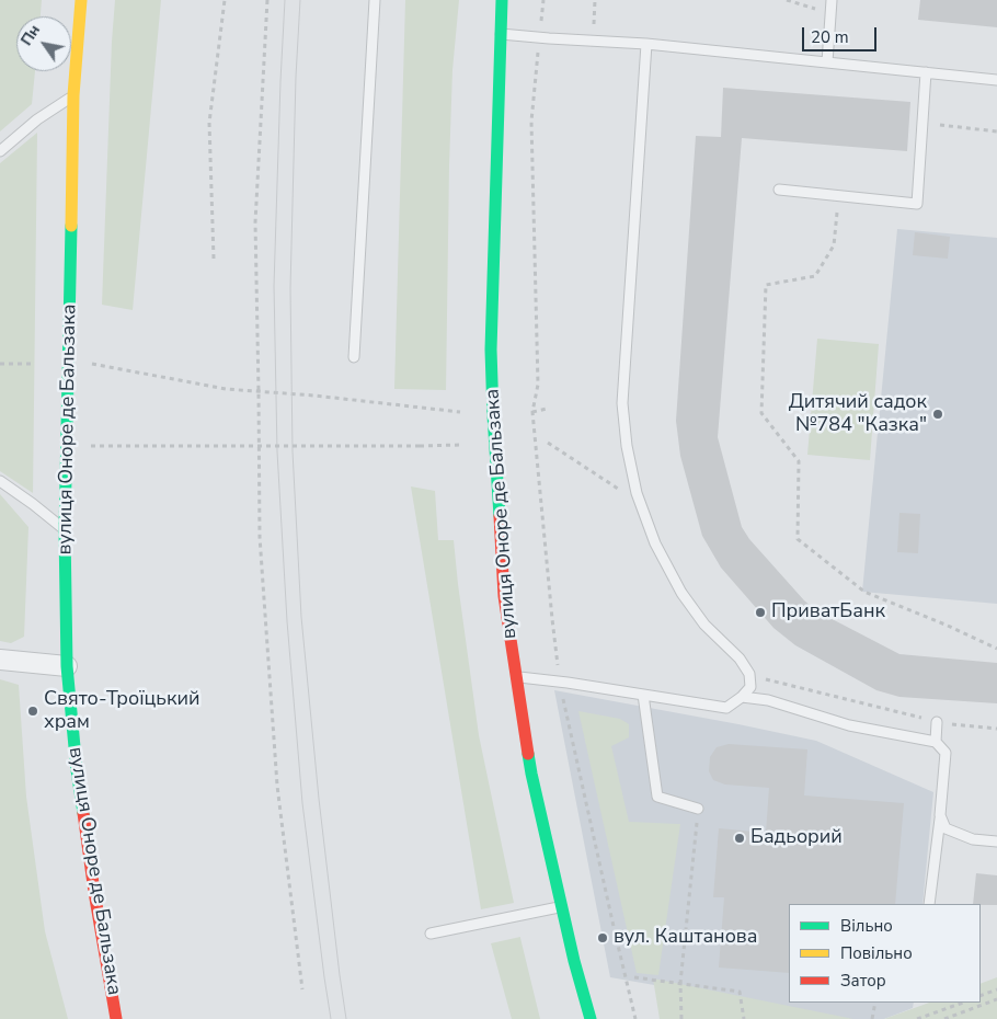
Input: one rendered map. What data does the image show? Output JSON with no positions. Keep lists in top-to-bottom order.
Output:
{
  "streets": {
    "main road": ["вулиця Оноре де Бальзака"]
  },
  "places": [
    "Дитячий садок №784 \"Казка\"",
    "ПриватБанк",
    "Свято-Троїцький храм",
    "Бадьорий",
    "вул. Каштанова"
  ],
  "legend": ["Вільно", "Повільно", "Затор"],
  "scale_bar": "20 m",
  "north": "top left"
}
